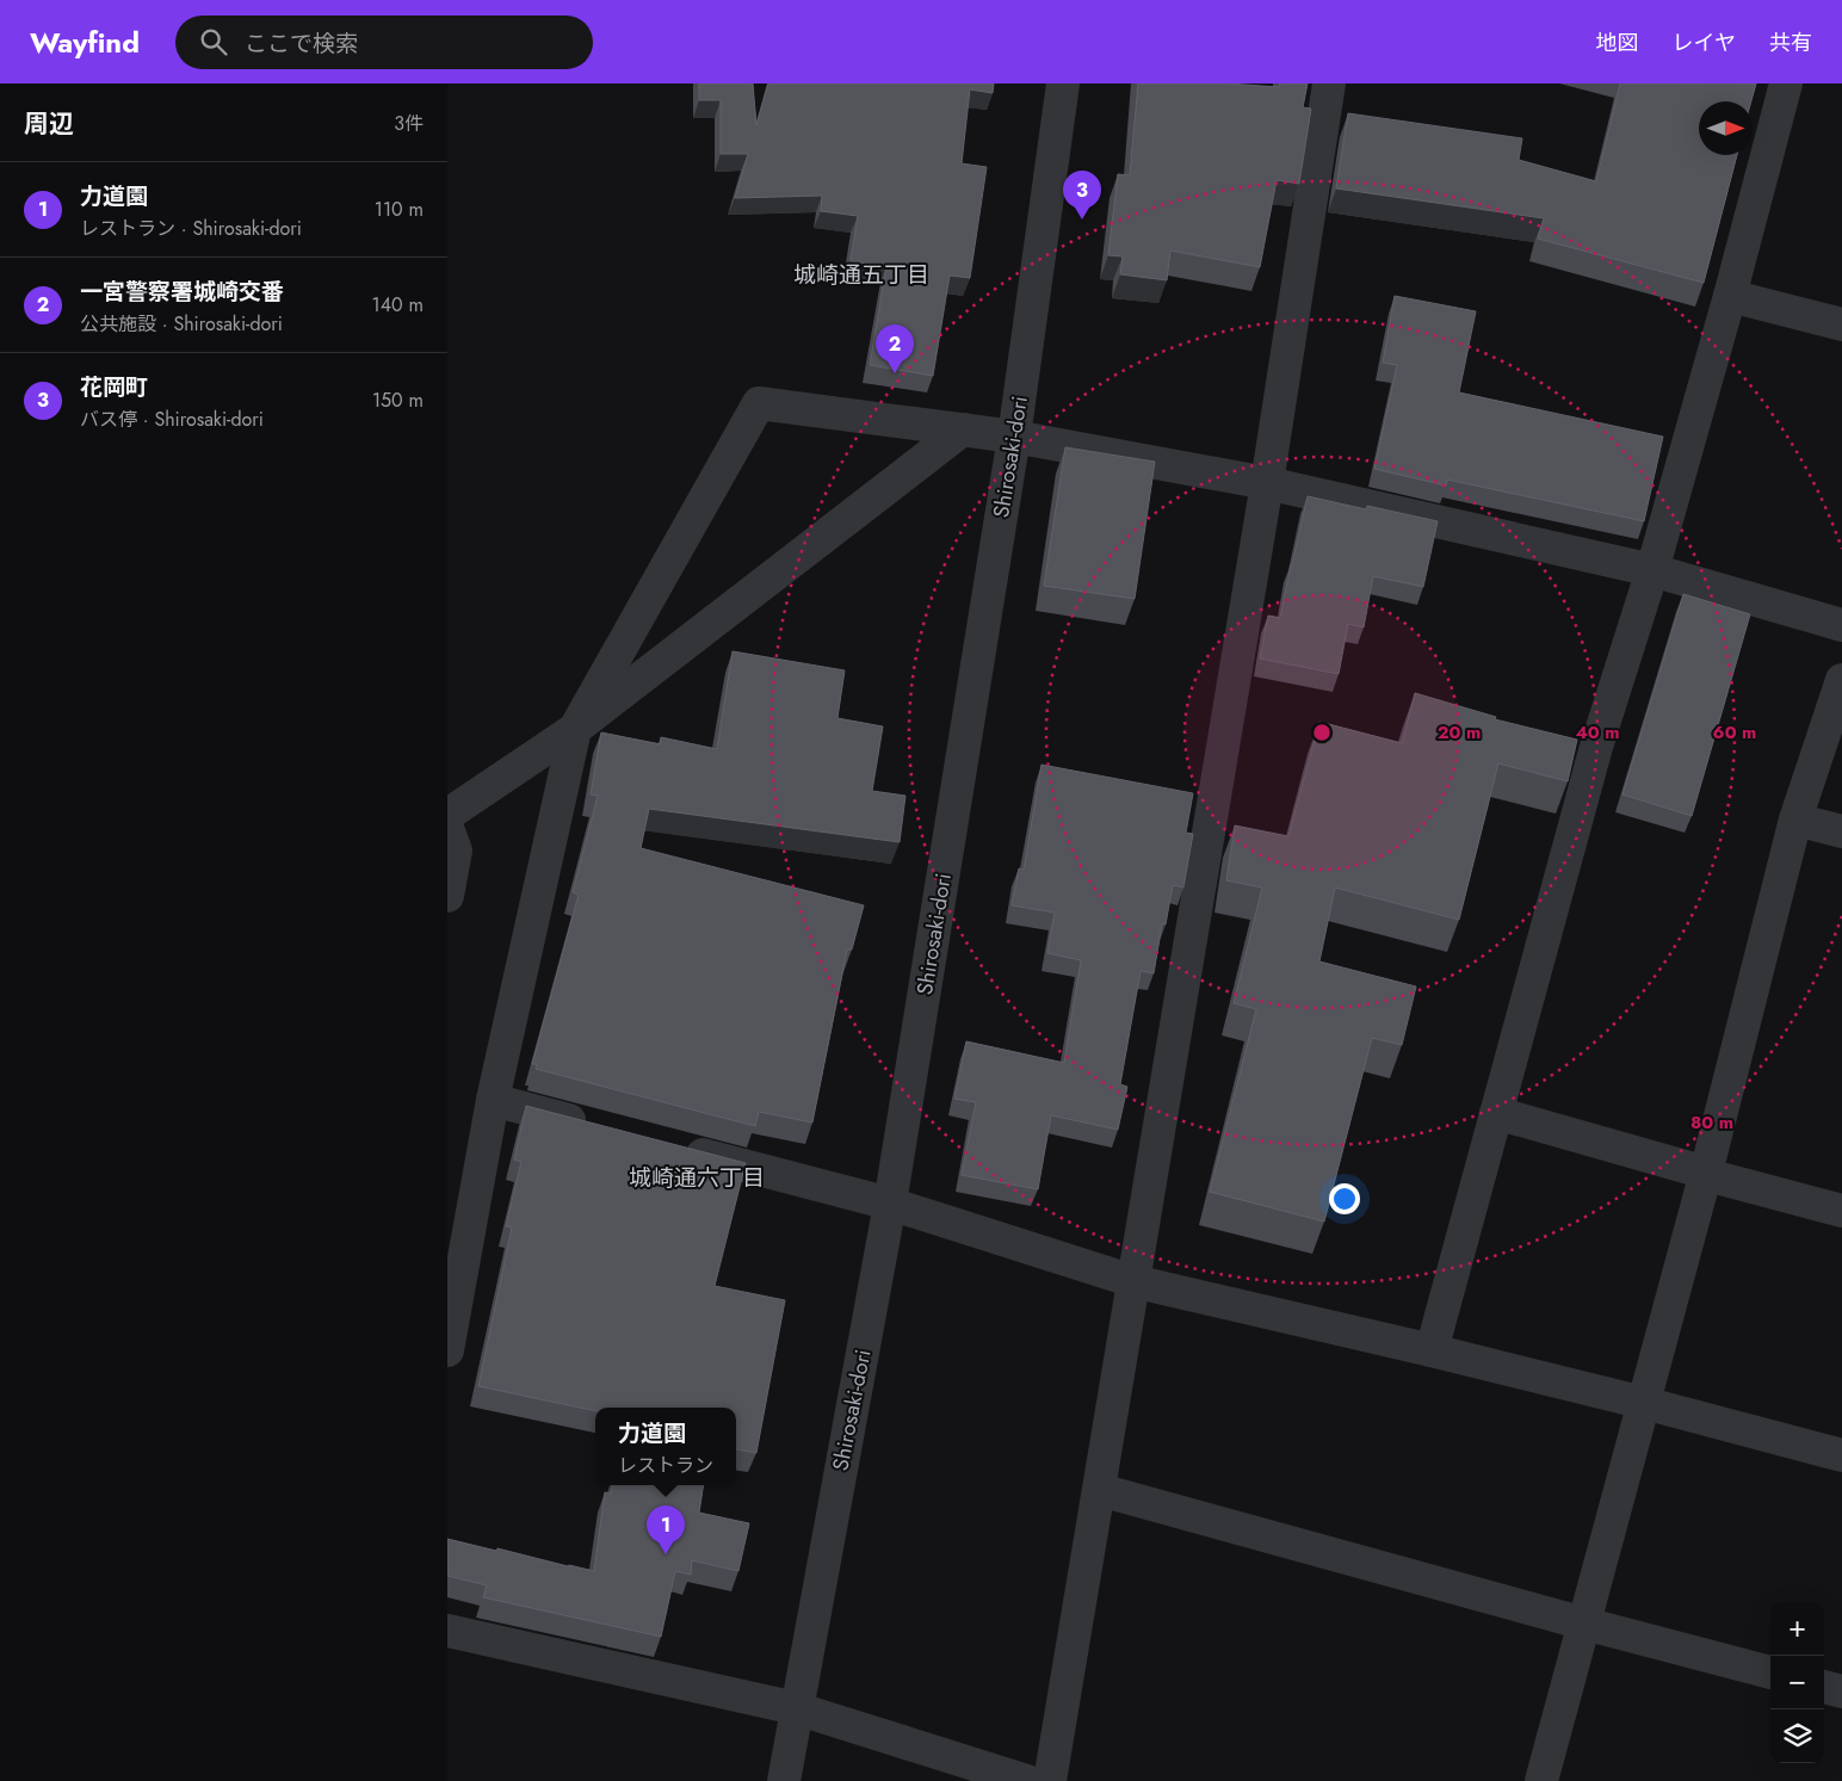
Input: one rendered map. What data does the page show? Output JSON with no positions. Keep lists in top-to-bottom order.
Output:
{
  "streets": {
    "street": ["Shirosaki-dori"]
  },
  "districts": ["城崎通五丁目", "城崎通六丁目"],
  "north": "right",
  "page": {
    "header": "Wayfind",
    "search": "ここで検索",
    "nav": ["地図", "レイヤ", "共有"],
    "heading": ["周辺", "3件"],
    "list": [
      {
        "mark": "1",
        "name": "力道園",
        "note": "レストラン · Shirosaki-dori",
        "value": "110 m"
      },
      {
        "mark": "2",
        "name": "一宮警察署城崎交番",
        "note": "公共施設 · Shirosaki-dori",
        "value": "140 m"
      },
      {
        "mark": "3",
        "name": "花岡町",
        "note": "バス停 · Shirosaki-dori",
        "value": "150 m"
      }
    ],
    "pins": ["3", "2", "1"],
    "popup": ["力道園", "レストラン"],
    "map_buttons": ["+", "−"]
  },
  "rings": [
    "20 m",
    "40 m",
    "60 m",
    "80 m"
  ]
}
